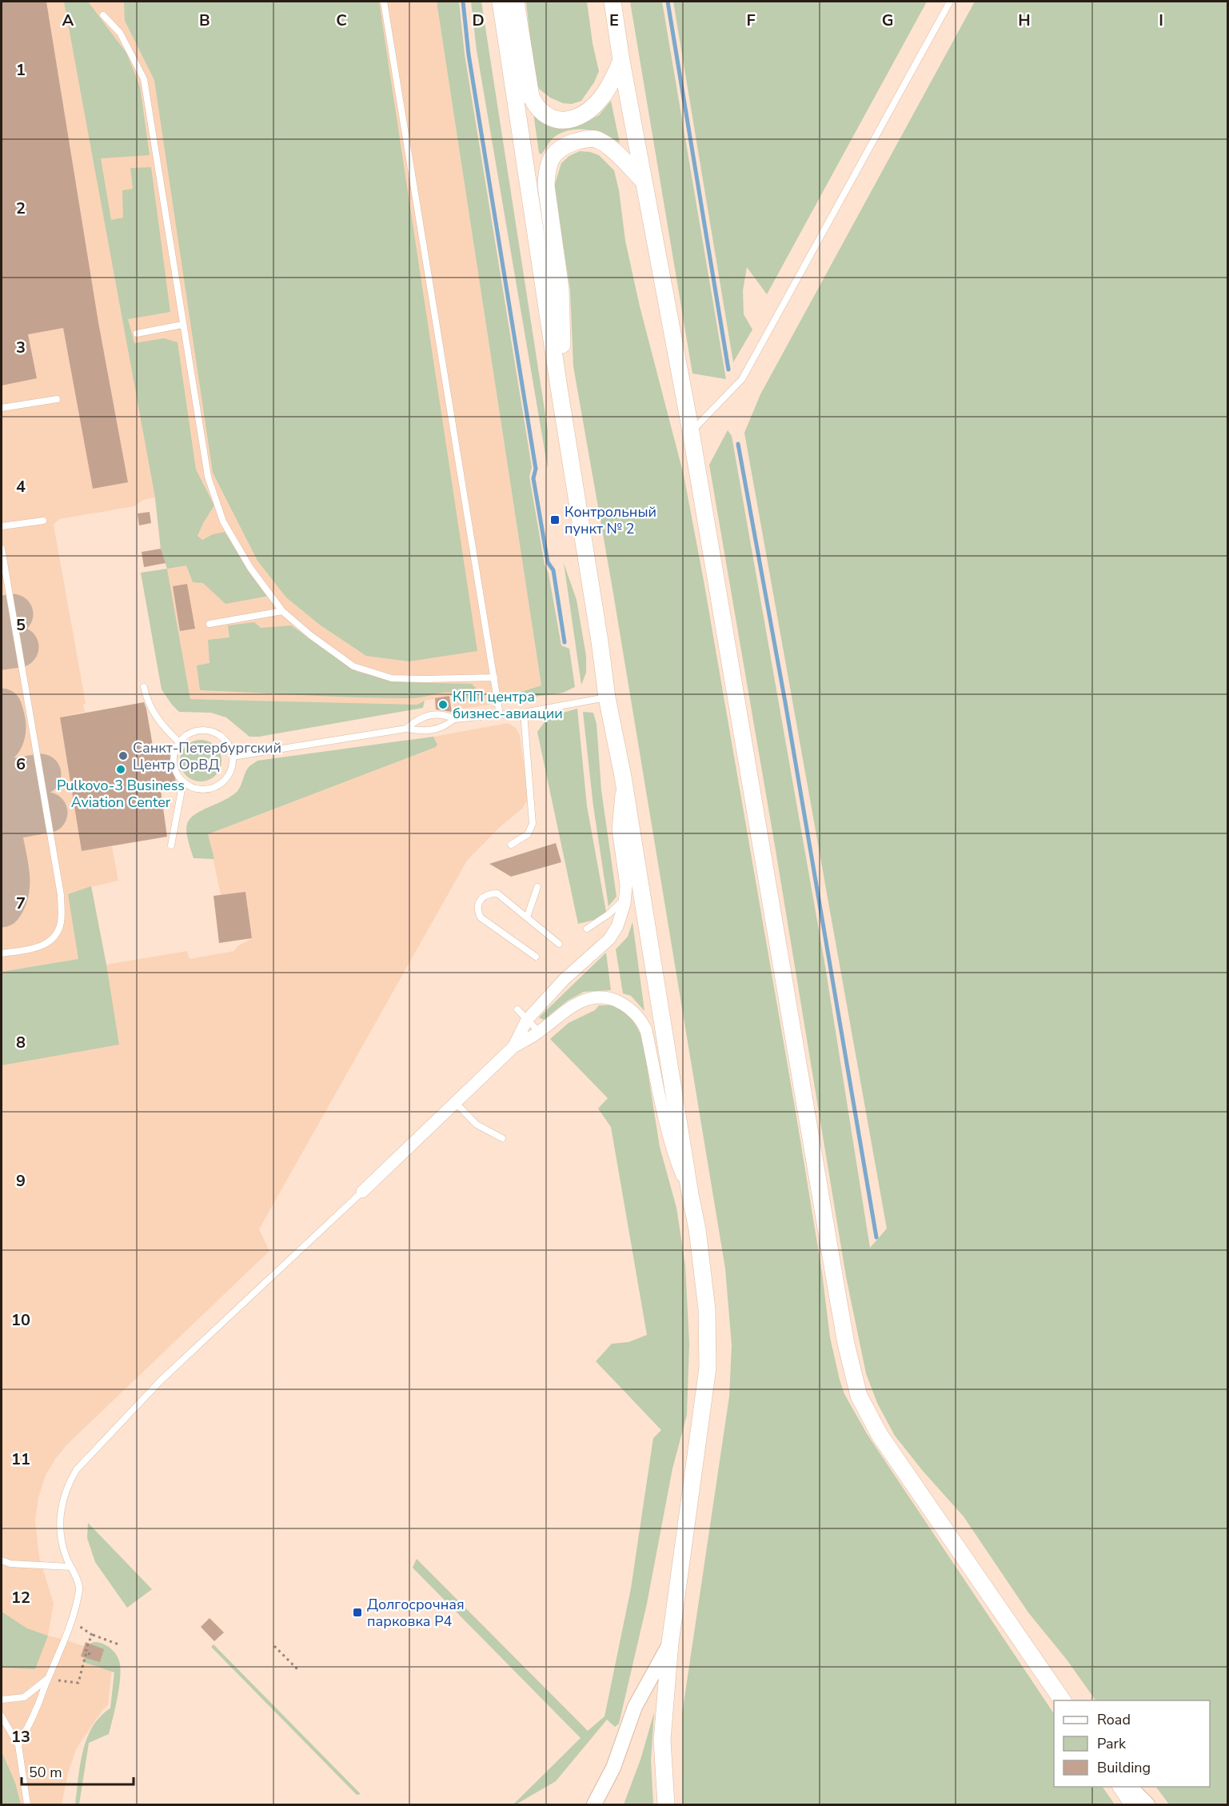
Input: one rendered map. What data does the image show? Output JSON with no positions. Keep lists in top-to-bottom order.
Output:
{
  "places": {
    "transit": ["Контрольный пункт № 2", "Долгосрочная парковка P4"],
    "other": ["КПП центра бизнес-авиации", "Санкт-Петербургский Центр ОрВД", "Pulkovo-3 Business Aviation Center"]
  },
  "legend": ["Road", "Park", "Building"],
  "scale_bar": "50 m",
  "grid": {
    "columns": [
      "A",
      "B",
      "C",
      "D",
      "E",
      "F",
      "G",
      "H",
      "I"
    ],
    "rows": [
      "1",
      "2",
      "3",
      "4",
      "5",
      "6",
      "7",
      "8",
      "9",
      "10",
      "11",
      "12",
      "13"
    ]
  }
}
